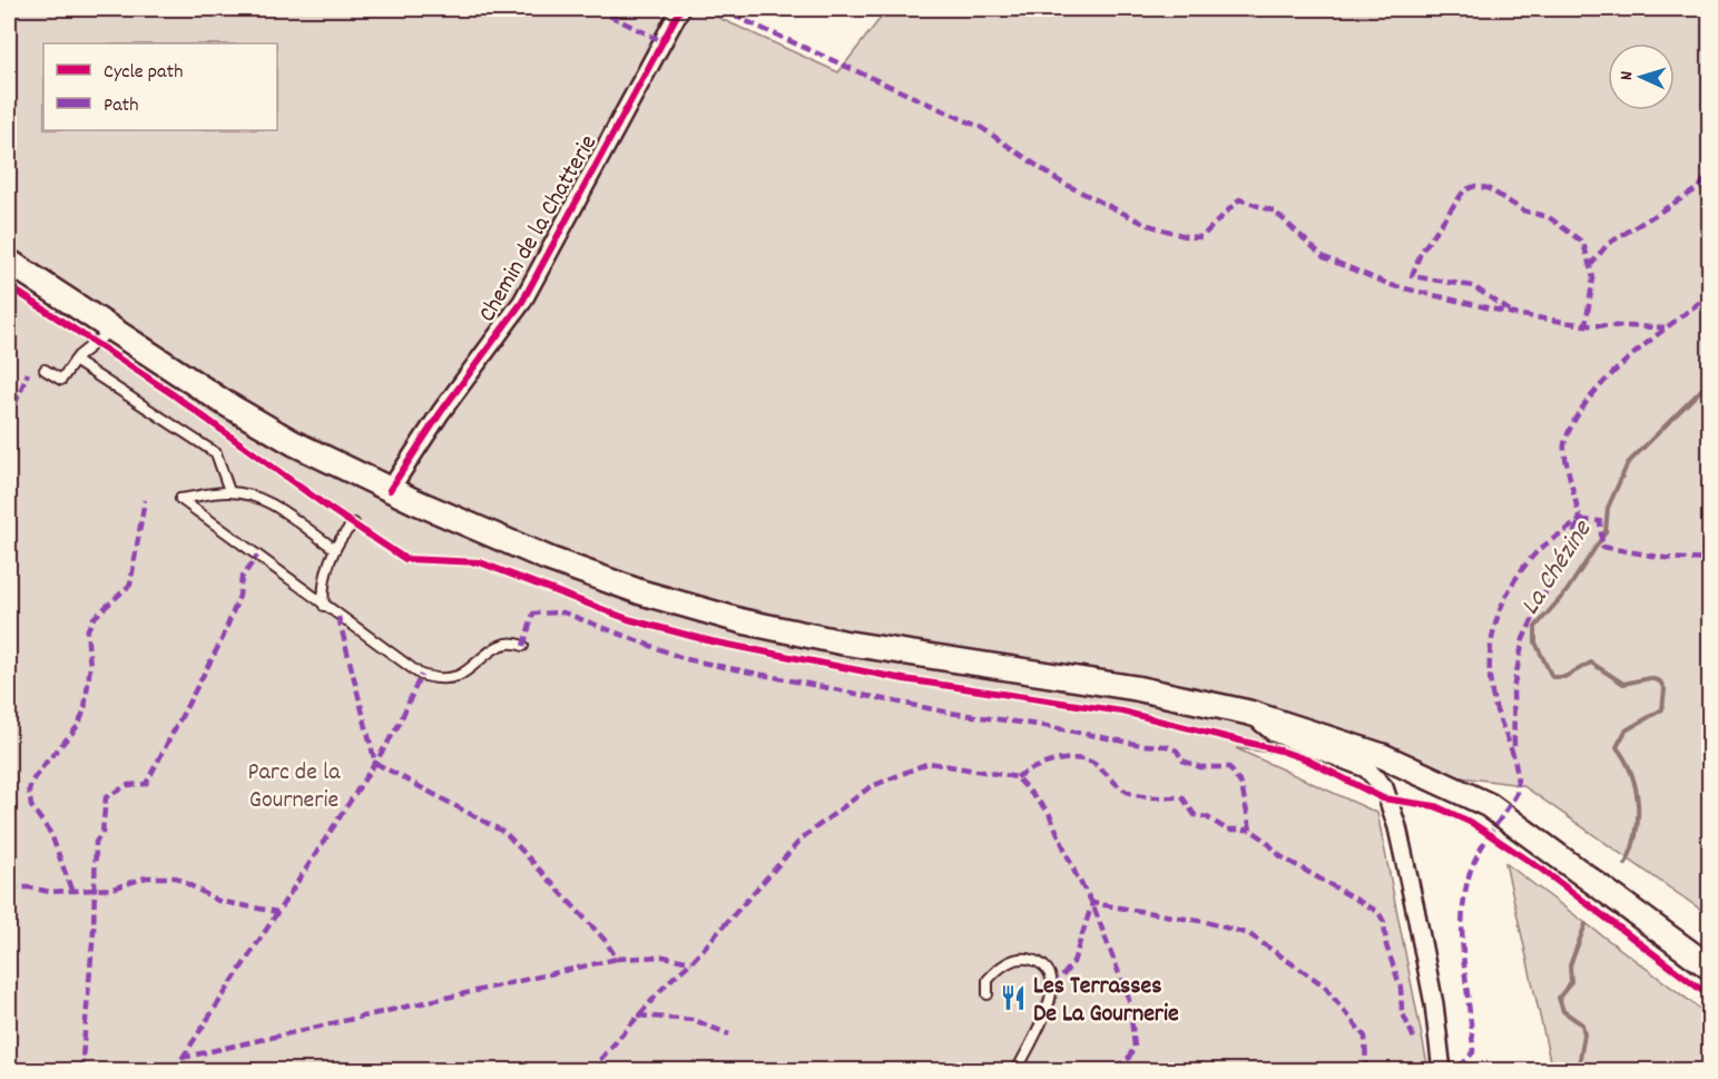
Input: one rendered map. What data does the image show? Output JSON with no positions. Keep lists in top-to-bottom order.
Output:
{
  "streets": {
    "street": ["Chemin de la Chatterie"]
  },
  "water": ["La Chézine"],
  "parks": ["Parc de la Gournerie"],
  "places": {
    "restaurant": ["Les Terrasses De La Gournerie"]
  },
  "legend": ["Cycle path", "Path"],
  "north": "left"
}
